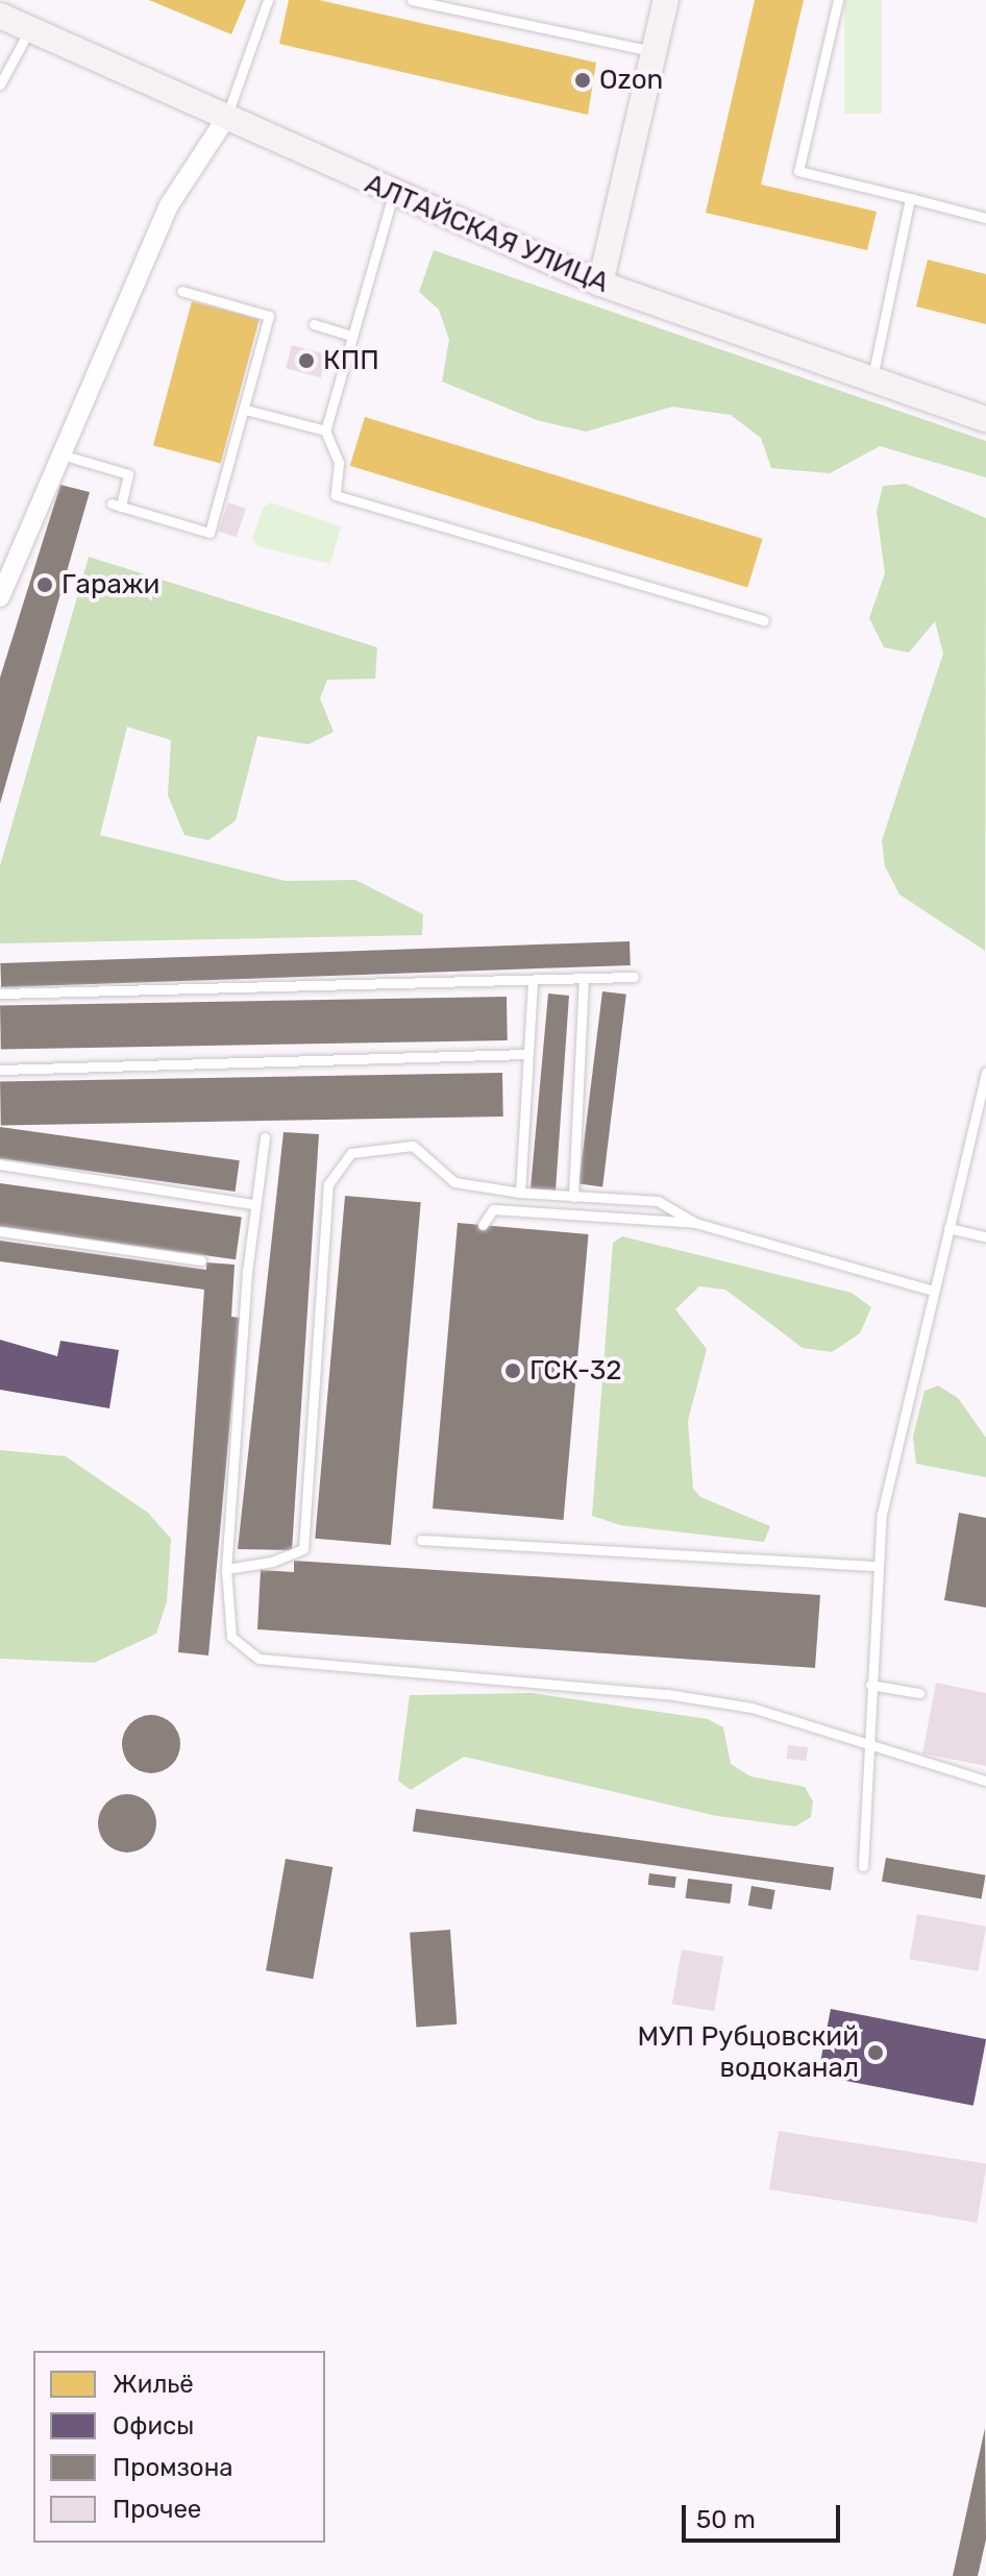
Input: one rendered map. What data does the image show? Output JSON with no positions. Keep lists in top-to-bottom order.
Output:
{
  "streets": {
    "main road": ["АЛТАЙСКАЯ УЛИЦА"]
  },
  "places": [
    "Ozon",
    "КПП",
    "Гаражи",
    "ГСК-32",
    "МУП Рубцовский водоканал"
  ],
  "legend": [
    "Жильё",
    "Офисы",
    "Промзона",
    "Прочее"
  ],
  "scale_bar": "50 m"
}
